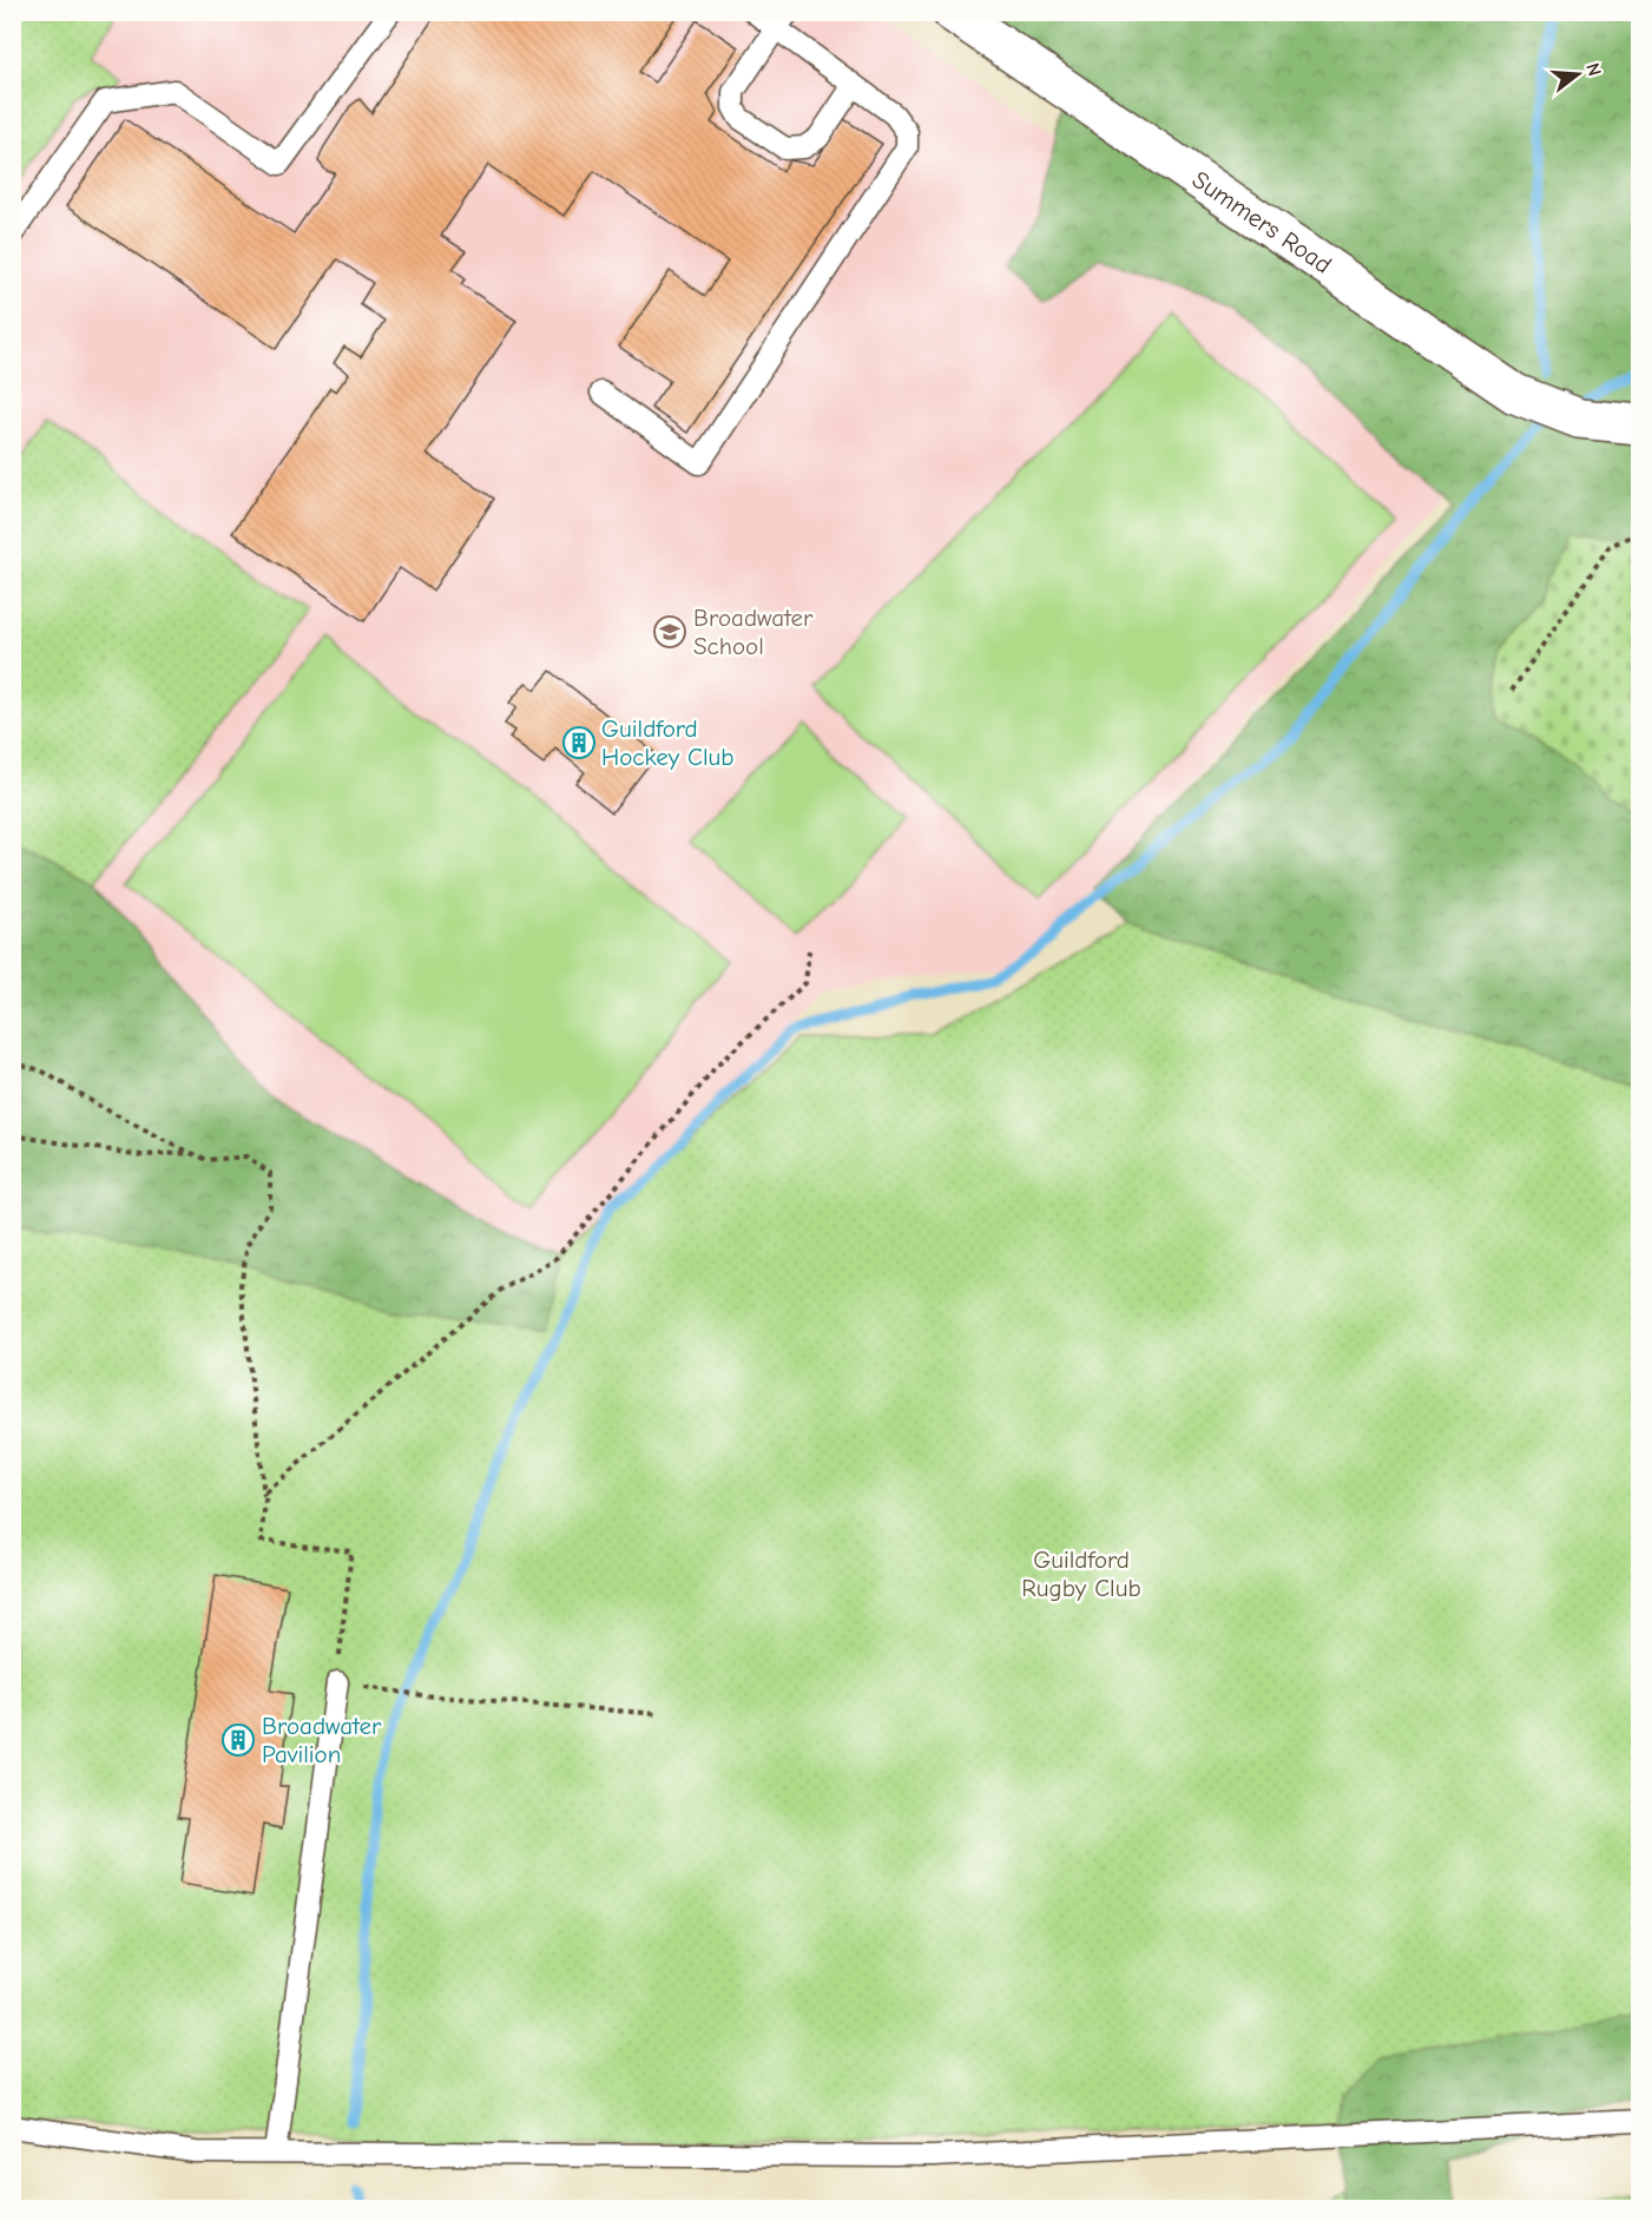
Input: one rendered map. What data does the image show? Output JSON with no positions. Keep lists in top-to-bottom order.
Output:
{
  "streets": {
    "street": ["Summers Road"]
  },
  "parks": ["Guildford Rugby Club"],
  "places": {
    "school or university": ["Broadwater School"],
    "building": ["Guildford Hockey Club", "Broadwater Pavilion"]
  },
  "north": "right"
}
